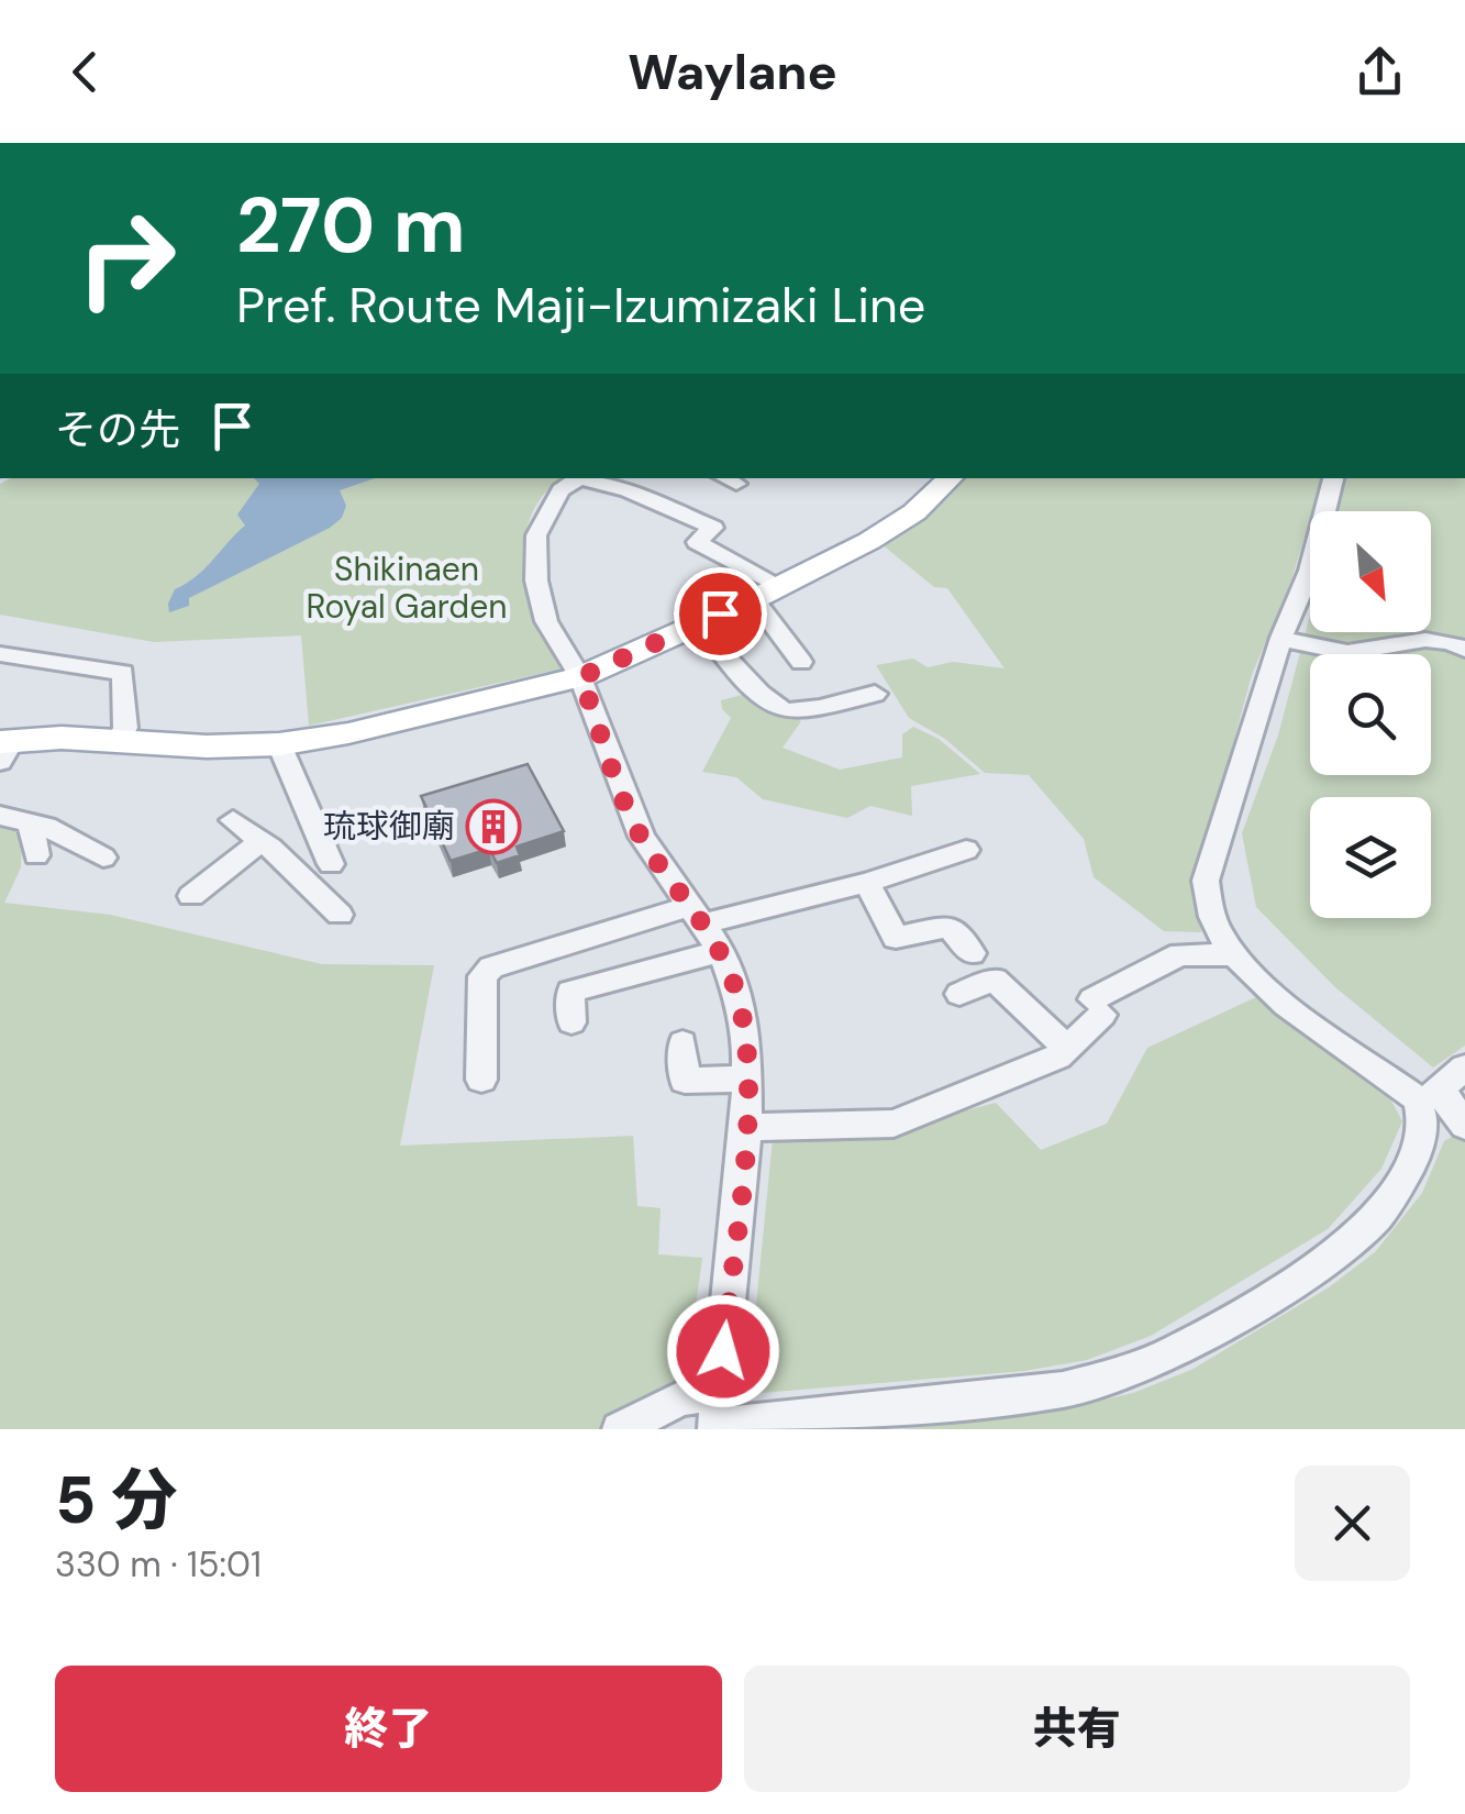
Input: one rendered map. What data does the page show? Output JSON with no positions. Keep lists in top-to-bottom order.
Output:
{
  "parks": ["Shikinaen Royal Garden"],
  "places": {
    "building": ["琉球御廟"]
  },
  "north": "bottom right",
  "page": {
    "header": "Waylane",
    "turn": ["270 m", "Pref. Route Maji-Izumizaki Line"],
    "then": "その先",
    "heading": ["5 分", "330 m · 15:01"],
    "buttons": ["終了", "共有"]
  }
}
